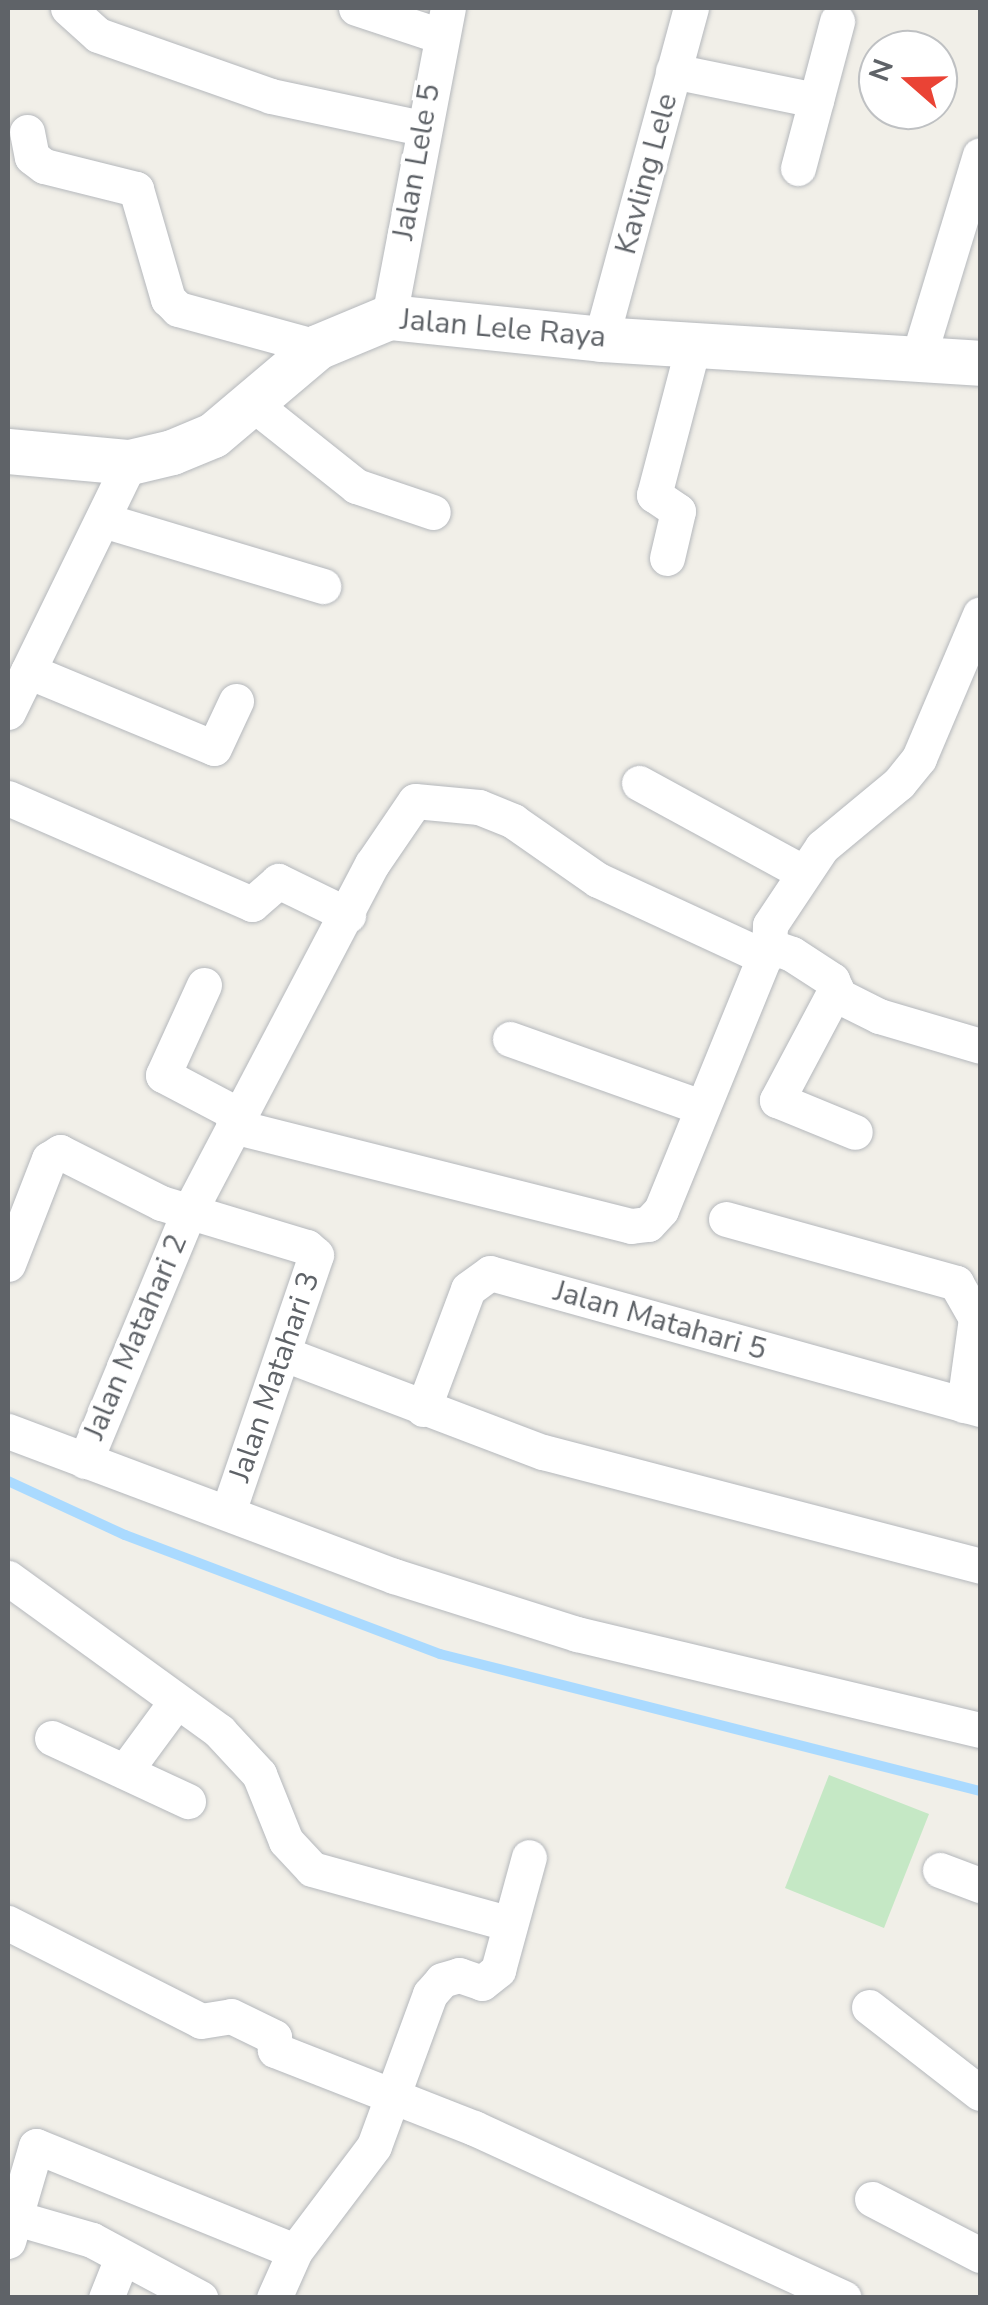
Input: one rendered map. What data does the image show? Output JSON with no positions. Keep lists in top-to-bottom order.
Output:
{
  "streets": {
    "street": [
      "Jalan Lele 5",
      "Kavling Lele",
      "Jalan Lele Raya",
      "Jalan Matahari 5",
      "Jalan Matahari 2",
      "Jalan Matahari 3"
    ]
  },
  "crossings": [
    ["Jalan Lele 5", "Jalan Lele Raya"],
    ["Kavling Lele", "Jalan Lele Raya"],
    ["Jalan Matahari 2", "Jalan Matahari 3"]
  ],
  "north": "left"
}
